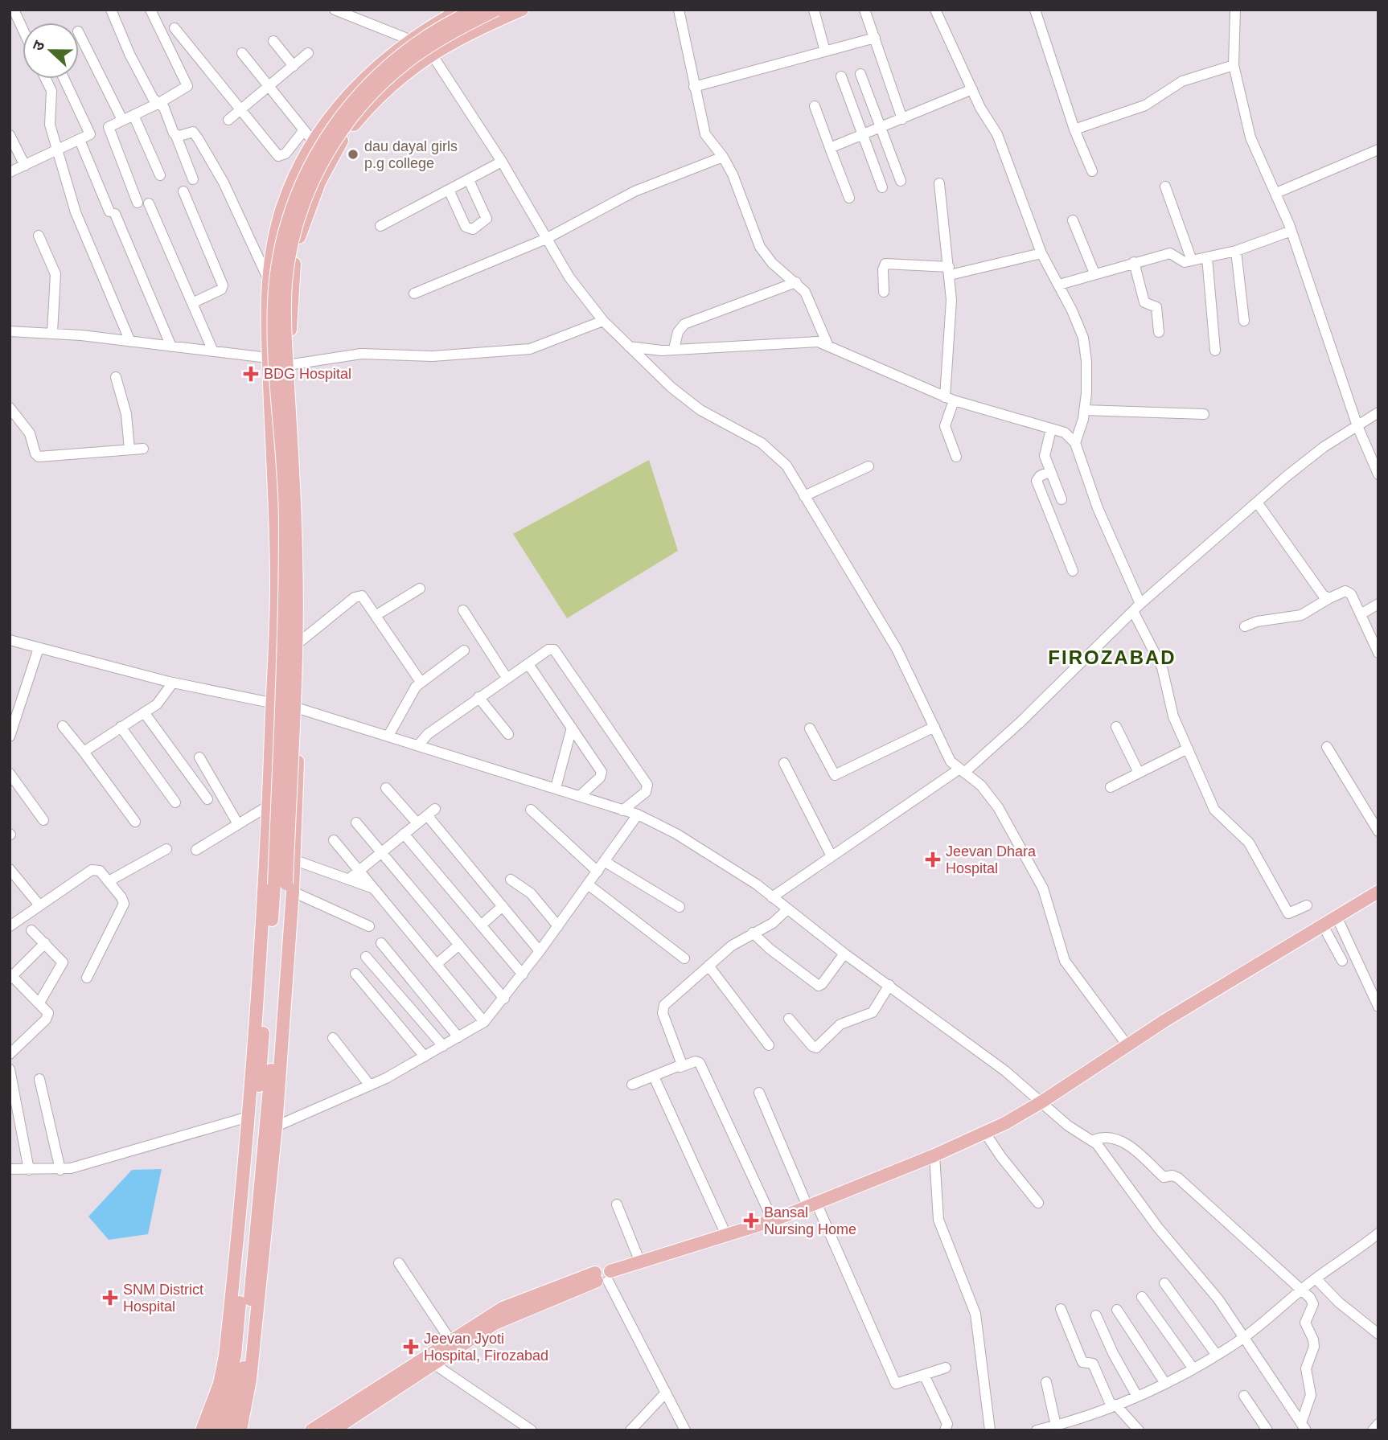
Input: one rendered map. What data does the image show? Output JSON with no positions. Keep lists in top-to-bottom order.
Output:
{
  "districts": ["FIROZABAD"],
  "places": {
    "other": ["dau dayal girls p.g college"],
    "health": [
      "BDG Hospital",
      "Jeevan Dhara Hospital",
      "Bansal Nursing Home",
      "SNM District Hospital",
      "Jeevan Jyoti Hospital, Firozabad"
    ]
  },
  "north": "left"
}
